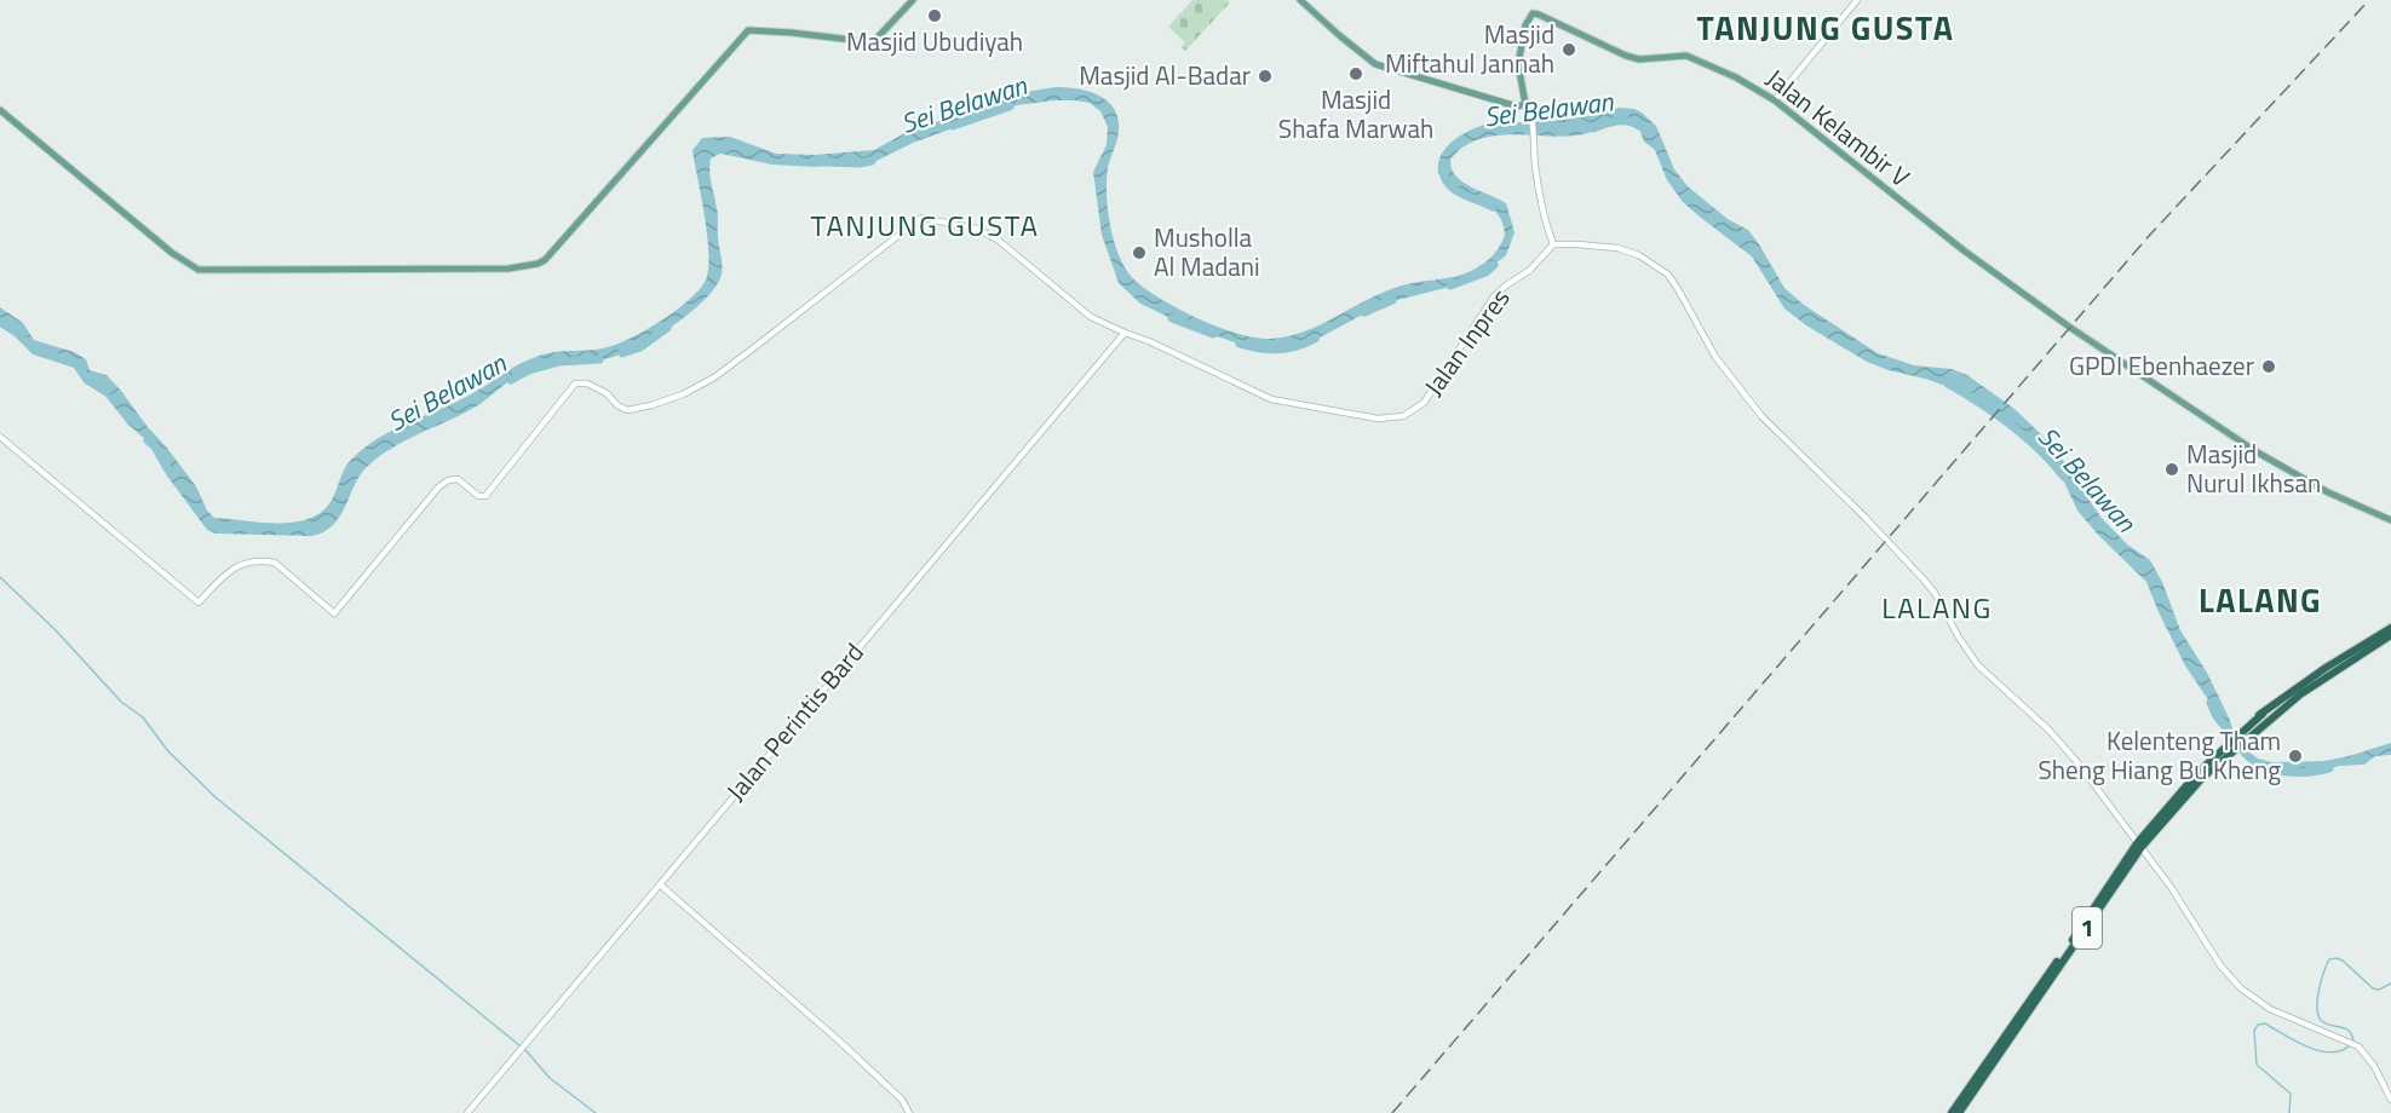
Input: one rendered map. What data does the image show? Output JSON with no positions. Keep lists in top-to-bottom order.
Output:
{
  "streets": {
    "highway": ["1"],
    "main road": ["Jalan Kelambir V"],
    "street": ["Jalan Inpres", "Jalan Perintis Bard"]
  },
  "crossings": [
    ["Jalan Inpres", "Jalan Perintis Bard"]
  ],
  "districts": [
    "TANJUNG GUSTA",
    "TANJUNG GUSTA",
    "LALANG",
    "LALANG"
  ],
  "water": ["Sei Belawan"],
  "places": [
    "Masjid Ubudiyah",
    "Masjid Miftahul Jannah",
    "Masjid Shafa Marwah",
    "Masjid Al-Badar",
    "Musholla Al Madani",
    "GPDI Ebenhaezer",
    "Masjid Nurul Ikhsan",
    "Kelenteng Tham Sheng Hiang Bu Kheng"
  ]
}
